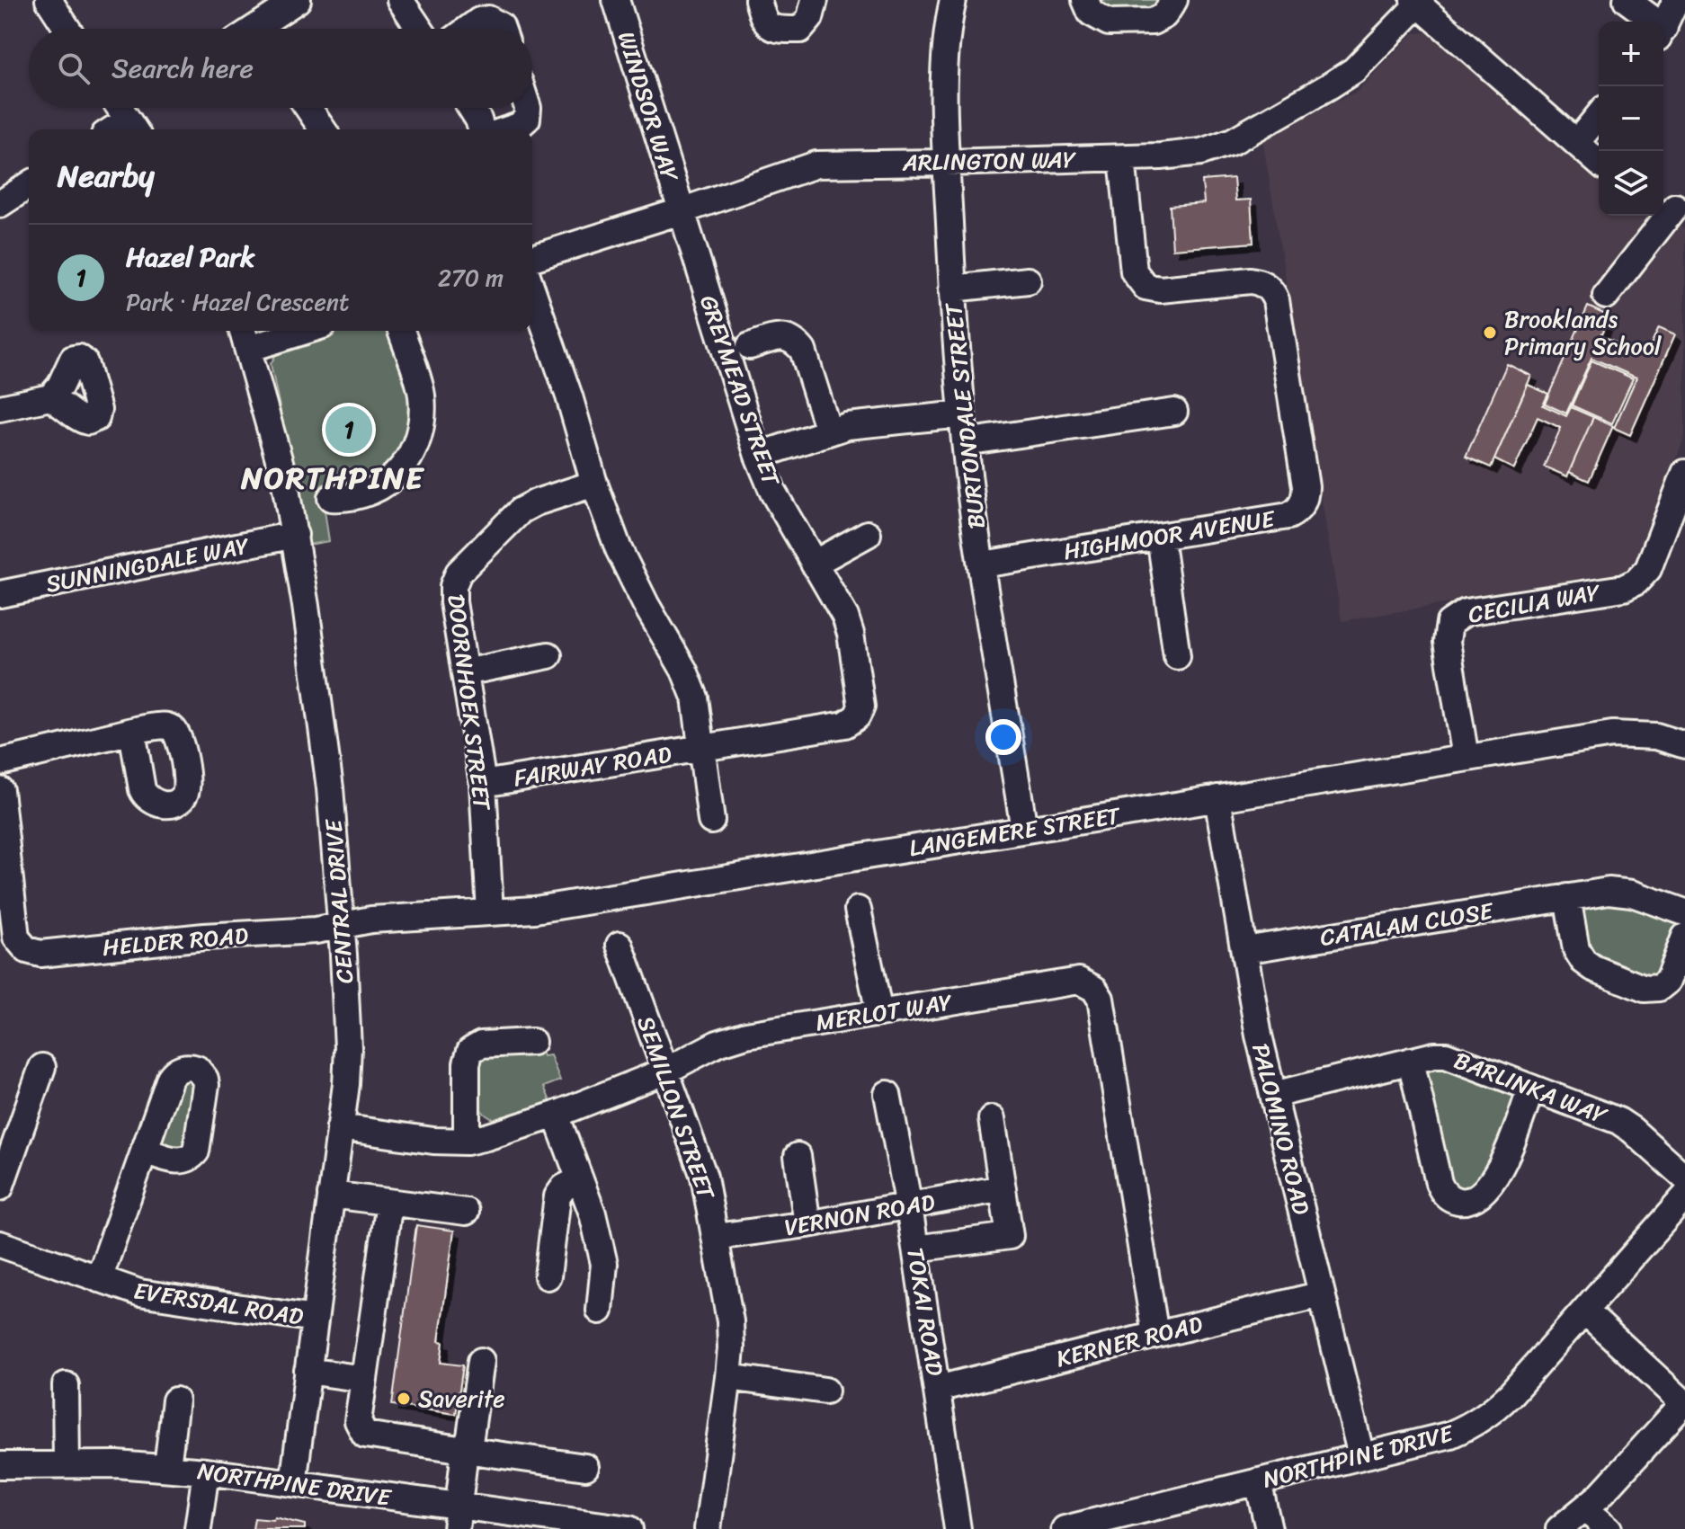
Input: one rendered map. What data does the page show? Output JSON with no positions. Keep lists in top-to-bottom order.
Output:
{
  "streets": {
    "street": [
      "WINDSOR WAY",
      "ARLINGTON WAY",
      "GREYMEAD STREET",
      "BURTONDALE STREET",
      "HIGHMOOR AVENUE",
      "SUNNINGDALE WAY",
      "CECILIA WAY",
      "DOORNHOEK STREET",
      "FAIRWAY ROAD",
      "LANGEMERE STREET",
      "CENTRAL DRIVE",
      "CATALAM CLOSE",
      "HELDER ROAD",
      "MERLOT WAY",
      "BARLINKA WAY",
      "SEMILLON STREET",
      "PALOMINO ROAD",
      "VERNON ROAD",
      "EVERSDAL ROAD",
      "TOKAI ROAD",
      "KERNER ROAD",
      "NORTHPINE DRIVE"
    ]
  },
  "crossings": [
    ["WINDSOR WAY", "ARLINGTON WAY"],
    ["WINDSOR WAY", "GREYMEAD STREET"],
    ["ARLINGTON WAY", "GREYMEAD STREET"],
    ["ARLINGTON WAY", "BURTONDALE STREET"],
    ["ARLINGTON WAY", "HIGHMOOR AVENUE"],
    ["GREYMEAD STREET", "FAIRWAY ROAD"],
    ["BURTONDALE STREET", "HIGHMOOR AVENUE"],
    ["BURTONDALE STREET", "LANGEMERE STREET"],
    ["SUNNINGDALE WAY", "CENTRAL DRIVE"],
    ["CECILIA WAY", "LANGEMERE STREET"],
    ["DOORNHOEK STREET", "FAIRWAY ROAD"],
    ["DOORNHOEK STREET", "LANGEMERE STREET"],
    ["LANGEMERE STREET", "CENTRAL DRIVE"],
    ["LANGEMERE STREET", "HELDER ROAD"],
    ["LANGEMERE STREET", "PALOMINO ROAD"],
    ["CENTRAL DRIVE", "HELDER ROAD"],
    ["CENTRAL DRIVE", "MERLOT WAY"],
    ["CENTRAL DRIVE", "EVERSDAL ROAD"],
    ["CENTRAL DRIVE", "NORTHPINE DRIVE"],
    ["CATALAM CLOSE", "PALOMINO ROAD"],
    ["MERLOT WAY", "SEMILLON STREET"],
    ["MERLOT WAY", "KERNER ROAD"],
    ["BARLINKA WAY", "PALOMINO ROAD"],
    ["BARLINKA WAY", "NORTHPINE DRIVE"],
    ["SEMILLON STREET", "VERNON ROAD"],
    ["PALOMINO ROAD", "KERNER ROAD"],
    ["PALOMINO ROAD", "NORTHPINE DRIVE"],
    ["VERNON ROAD", "TOKAI ROAD"],
    ["TOKAI ROAD", "KERNER ROAD"]
  ],
  "districts": ["NORTHPINE"],
  "places": ["Brooklands Primary School", "Saverite"],
  "page": {
    "map_buttons": ["+", "−"],
    "search": "Search here",
    "heading": "Nearby",
    "list": [
      {
        "mark": "1",
        "name": "Hazel Park",
        "note": "Park · Hazel Crescent",
        "value": "270 m"
      }
    ],
    "pins": "1"
  }
}
